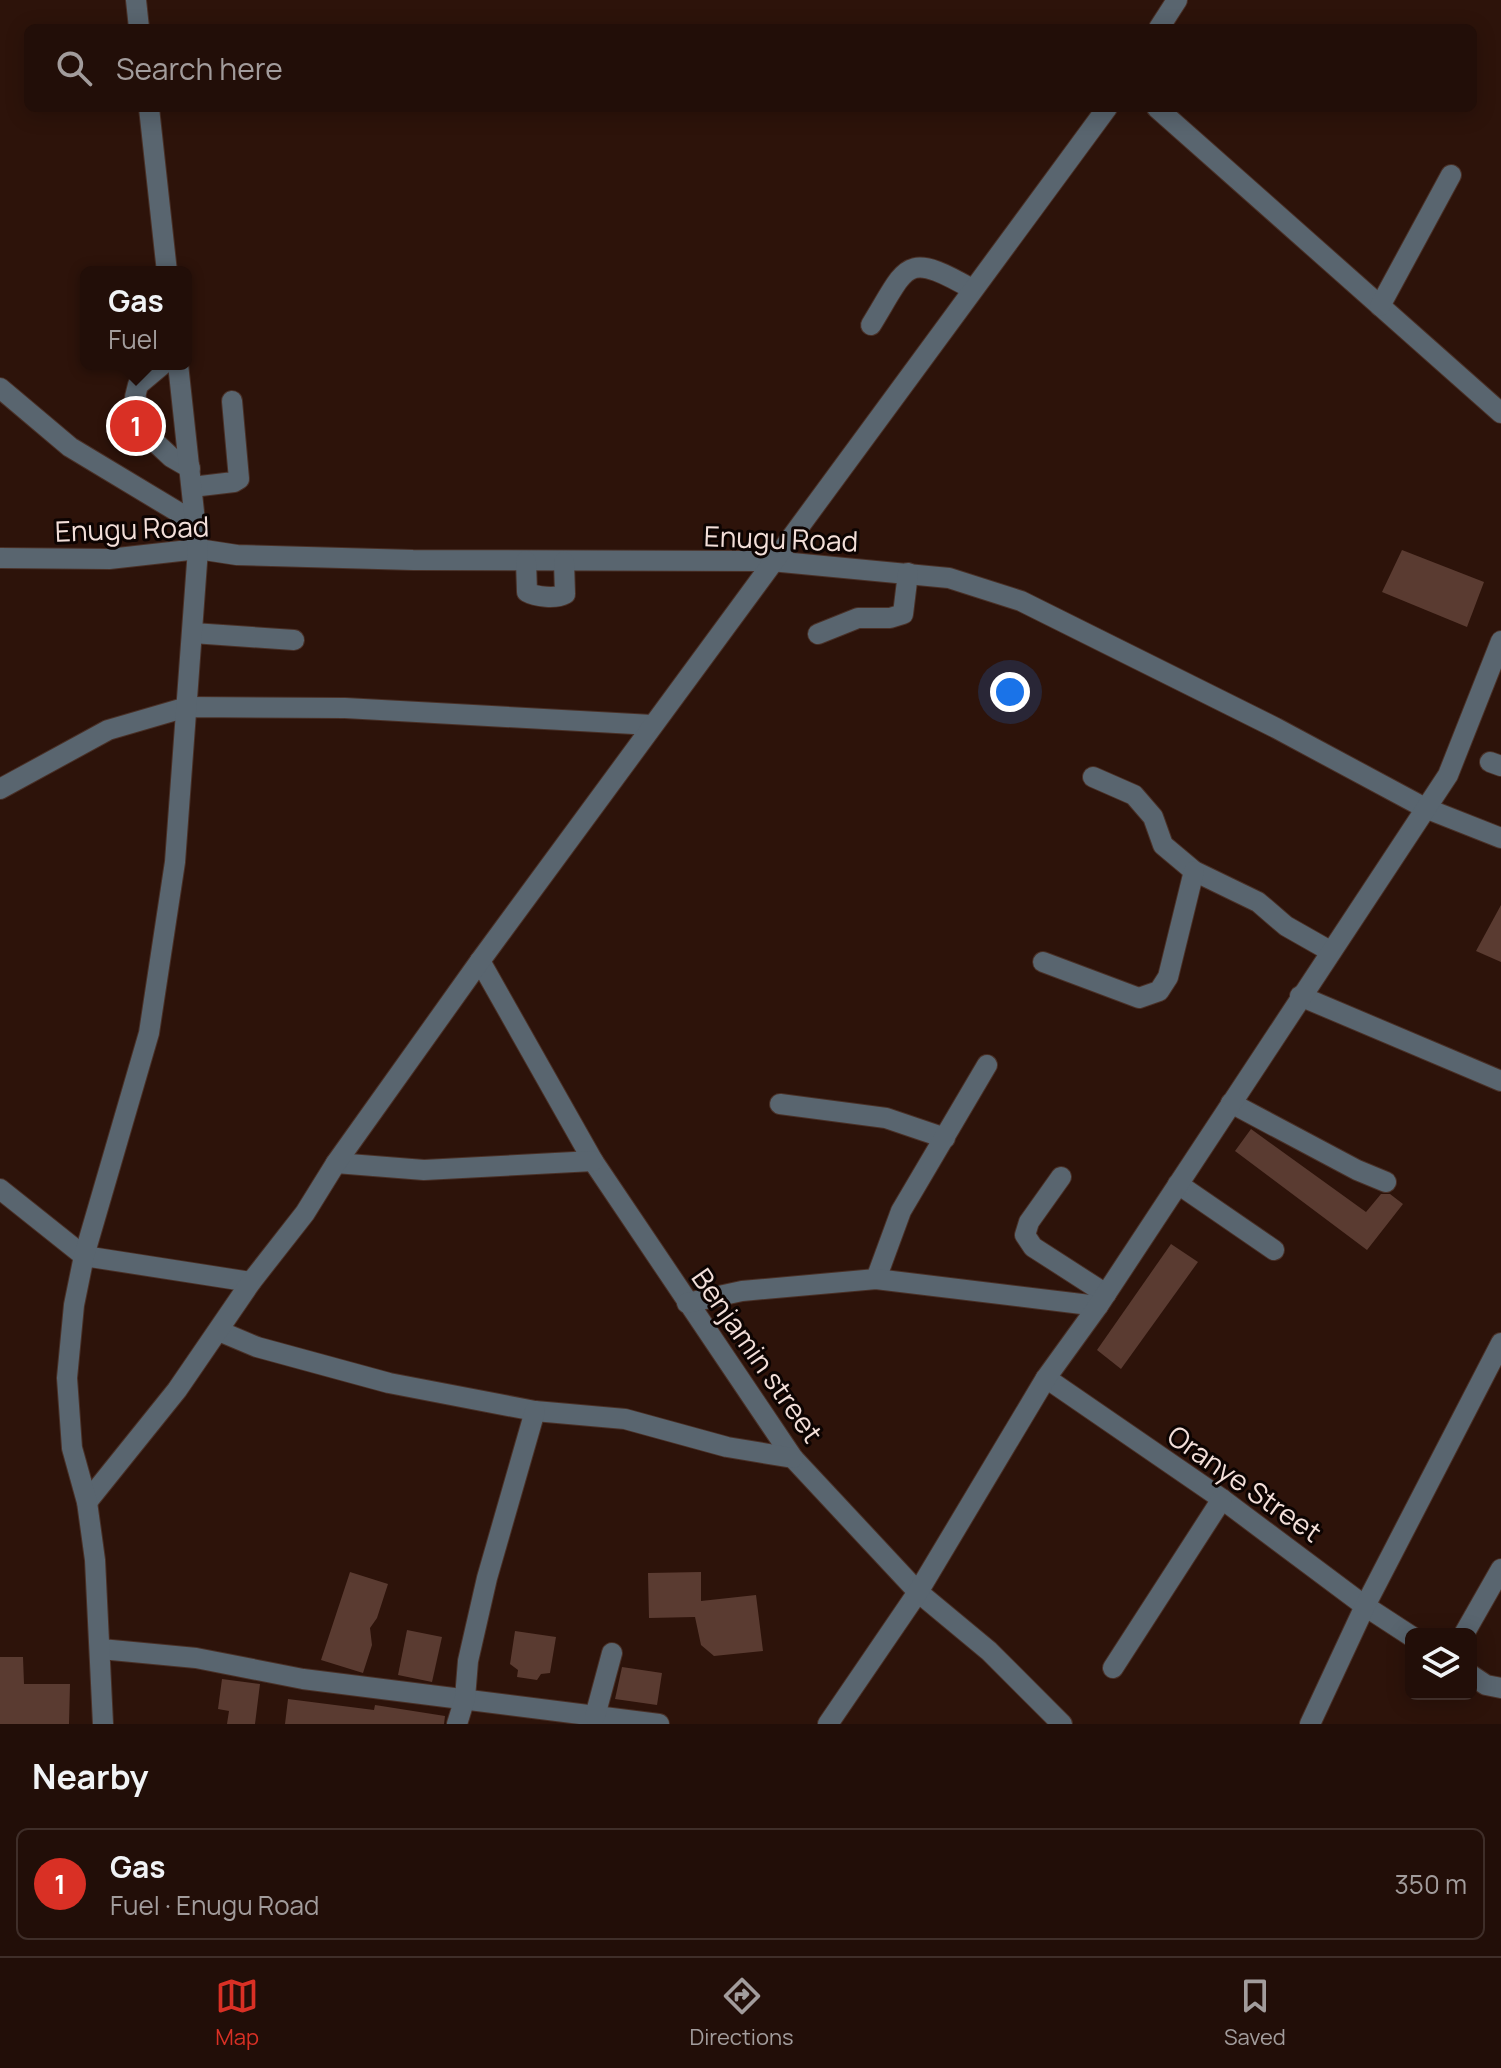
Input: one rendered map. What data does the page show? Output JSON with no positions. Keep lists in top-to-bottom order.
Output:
{
  "streets": {
    "street": ["Enugu Road", "Benjamin street", "Oranye Street"]
  },
  "page": {
    "search": "Search here",
    "popup": ["Gas", "Fuel"],
    "pins": "1",
    "heading": "Nearby",
    "list": [
      {
        "mark": "1",
        "name": "Gas",
        "note": "Fuel · Enugu Road",
        "value": "350 m"
      }
    ],
    "nav": ["Map", "Directions", "Saved"]
  }
}
